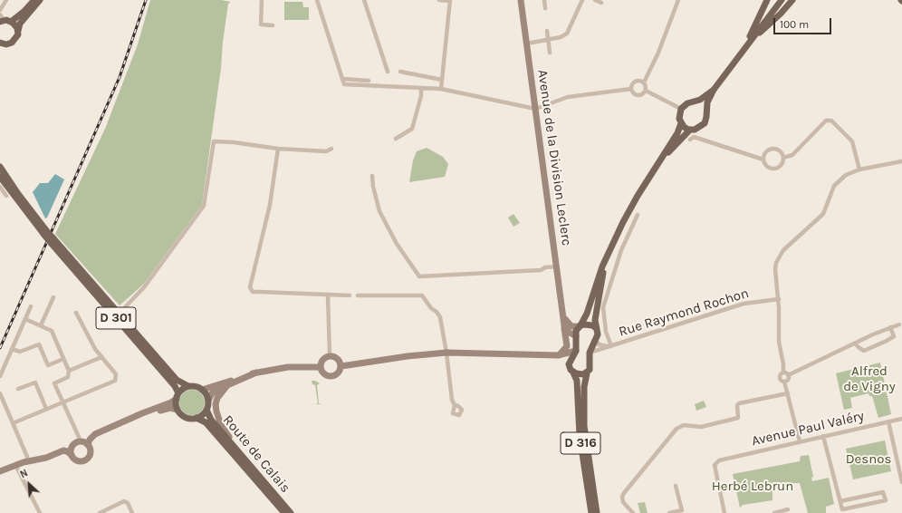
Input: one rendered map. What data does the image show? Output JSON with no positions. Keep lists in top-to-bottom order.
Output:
{
  "streets": {
    "main road": [
      "Avenue de la Division Leclerc",
      "D 301",
      "D 316",
      "Route de Calais"
    ],
    "street": ["Rue Raymond Rochon", "Avenue Paul Valéry"]
  },
  "crossings": [
    ["D 301", "Route de Calais"]
  ],
  "parks": ["Alfred de Vigny", "Desnos", "Herbé Lebrun"],
  "scale_bar": "100 m",
  "north": "top left"
}
